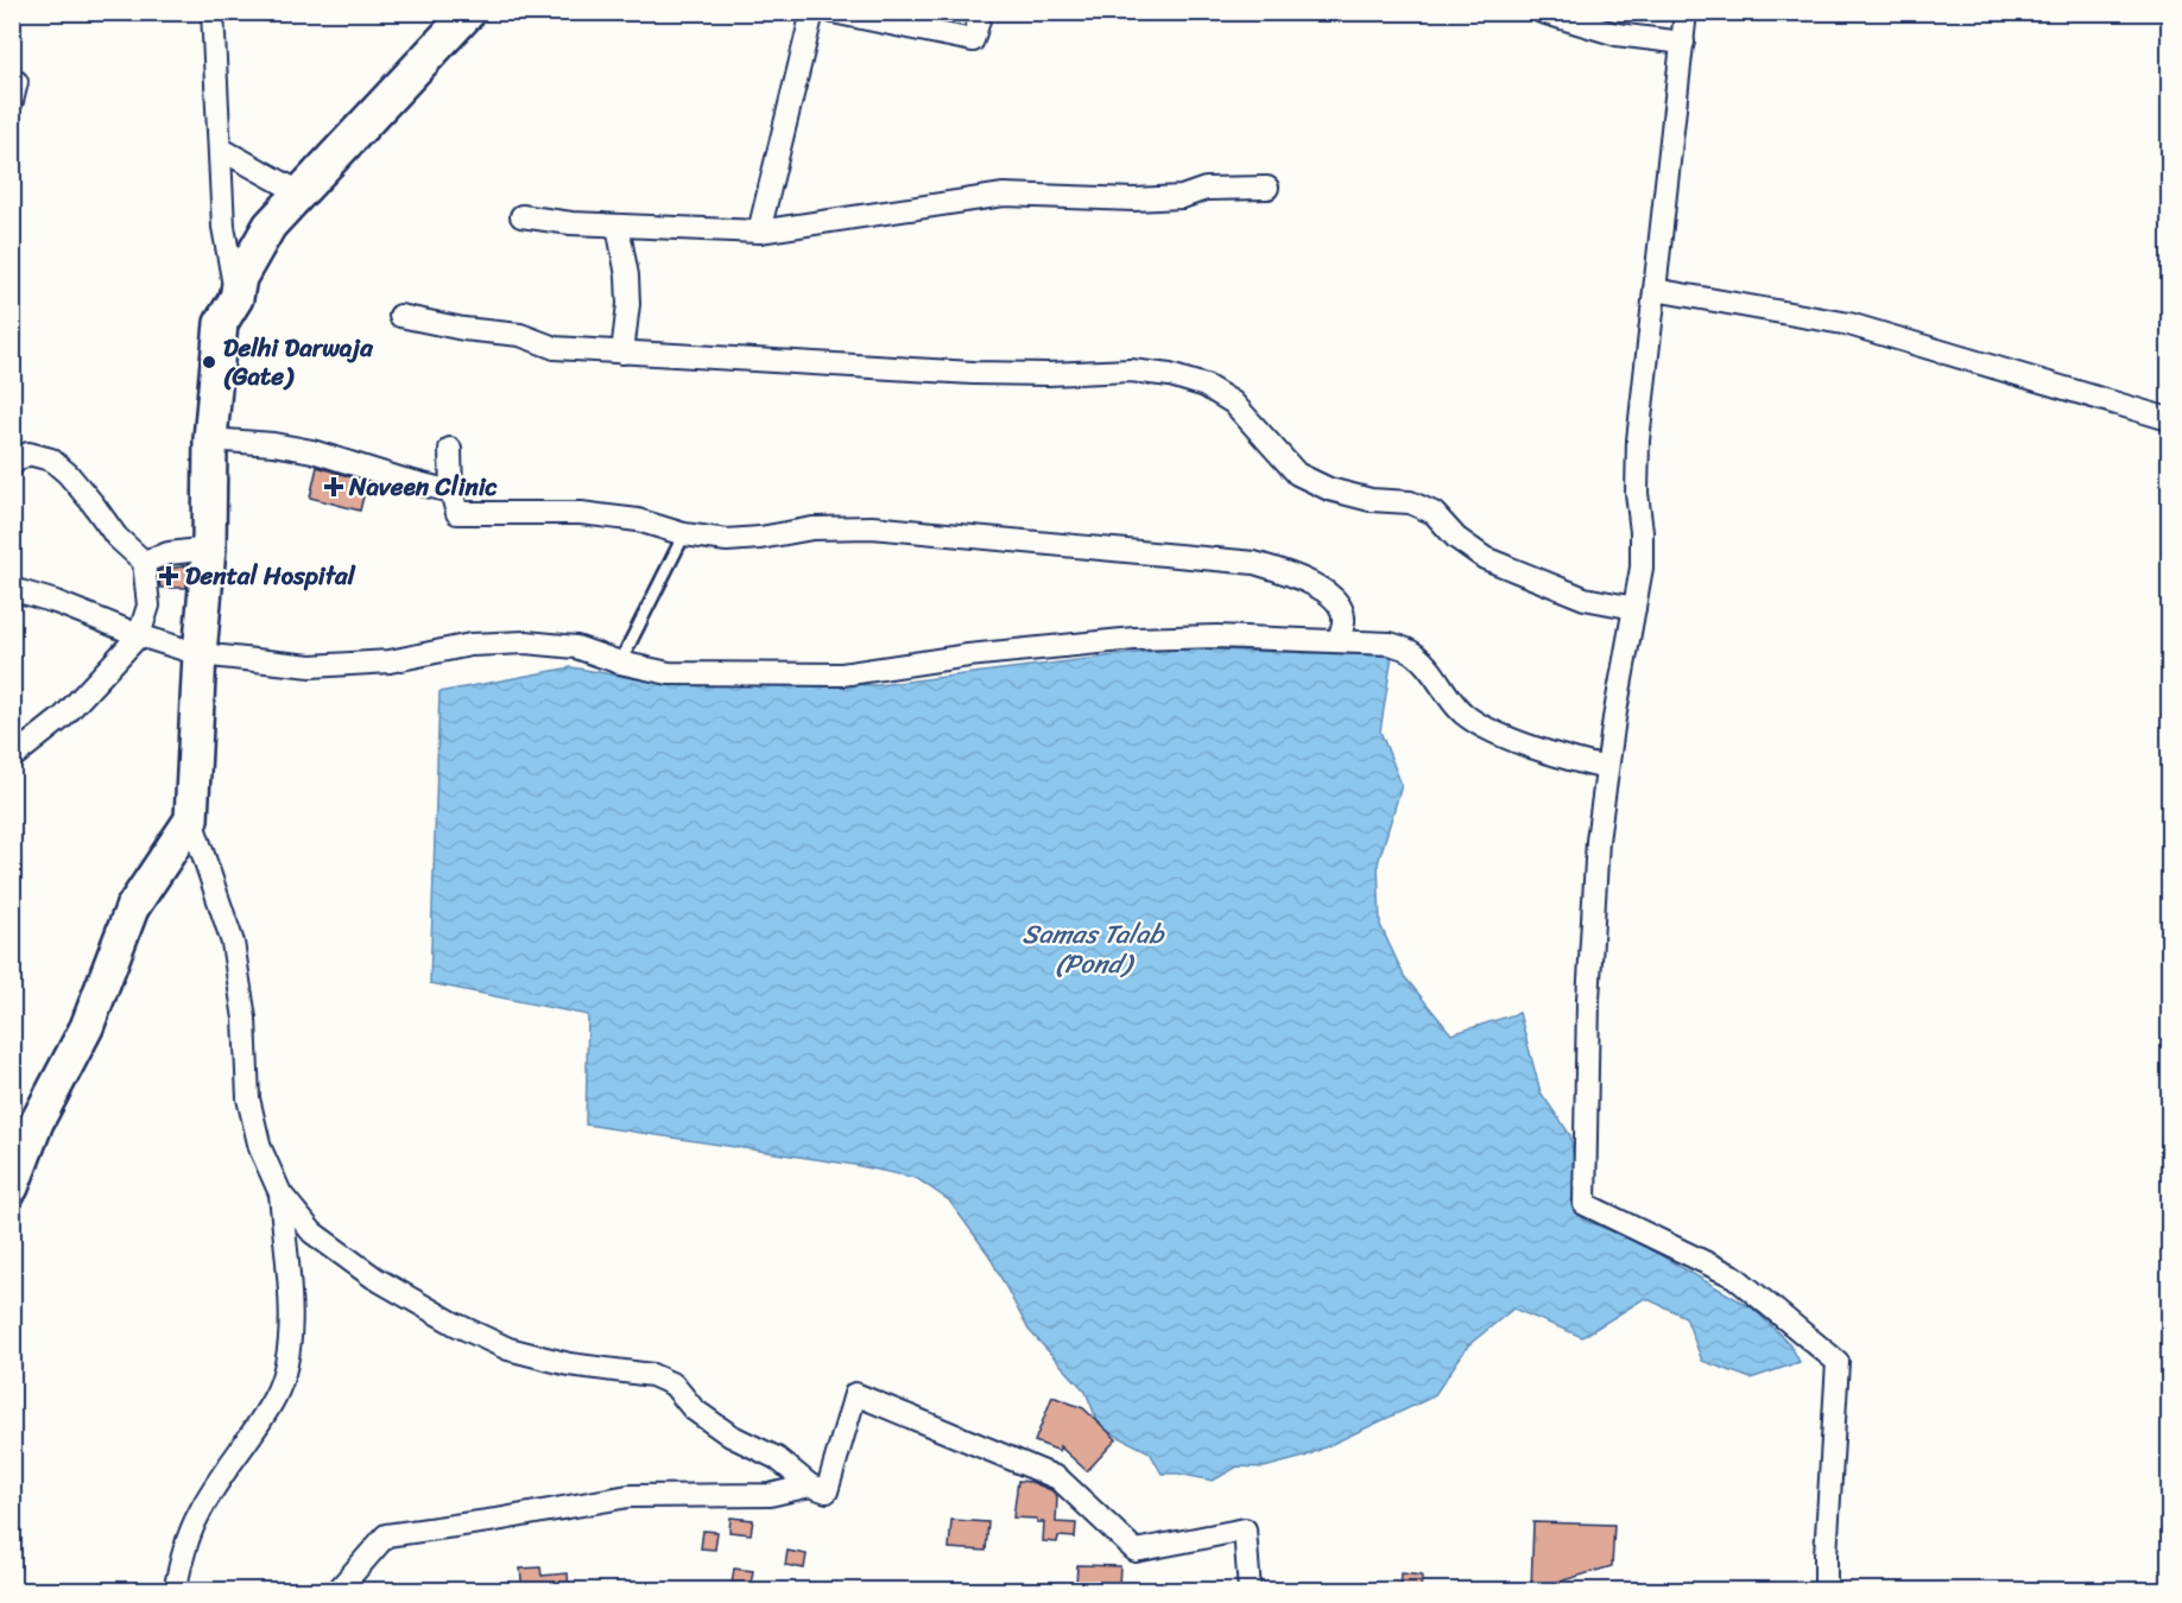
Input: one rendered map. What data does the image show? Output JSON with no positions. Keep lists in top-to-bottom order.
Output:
{
  "water": ["Samas Talab (Pond)"],
  "places": {
    "other": ["Delhi Darwaja (Gate)"],
    "health": ["Naveen Clinic", "Dental Hospital"]
  }
}
